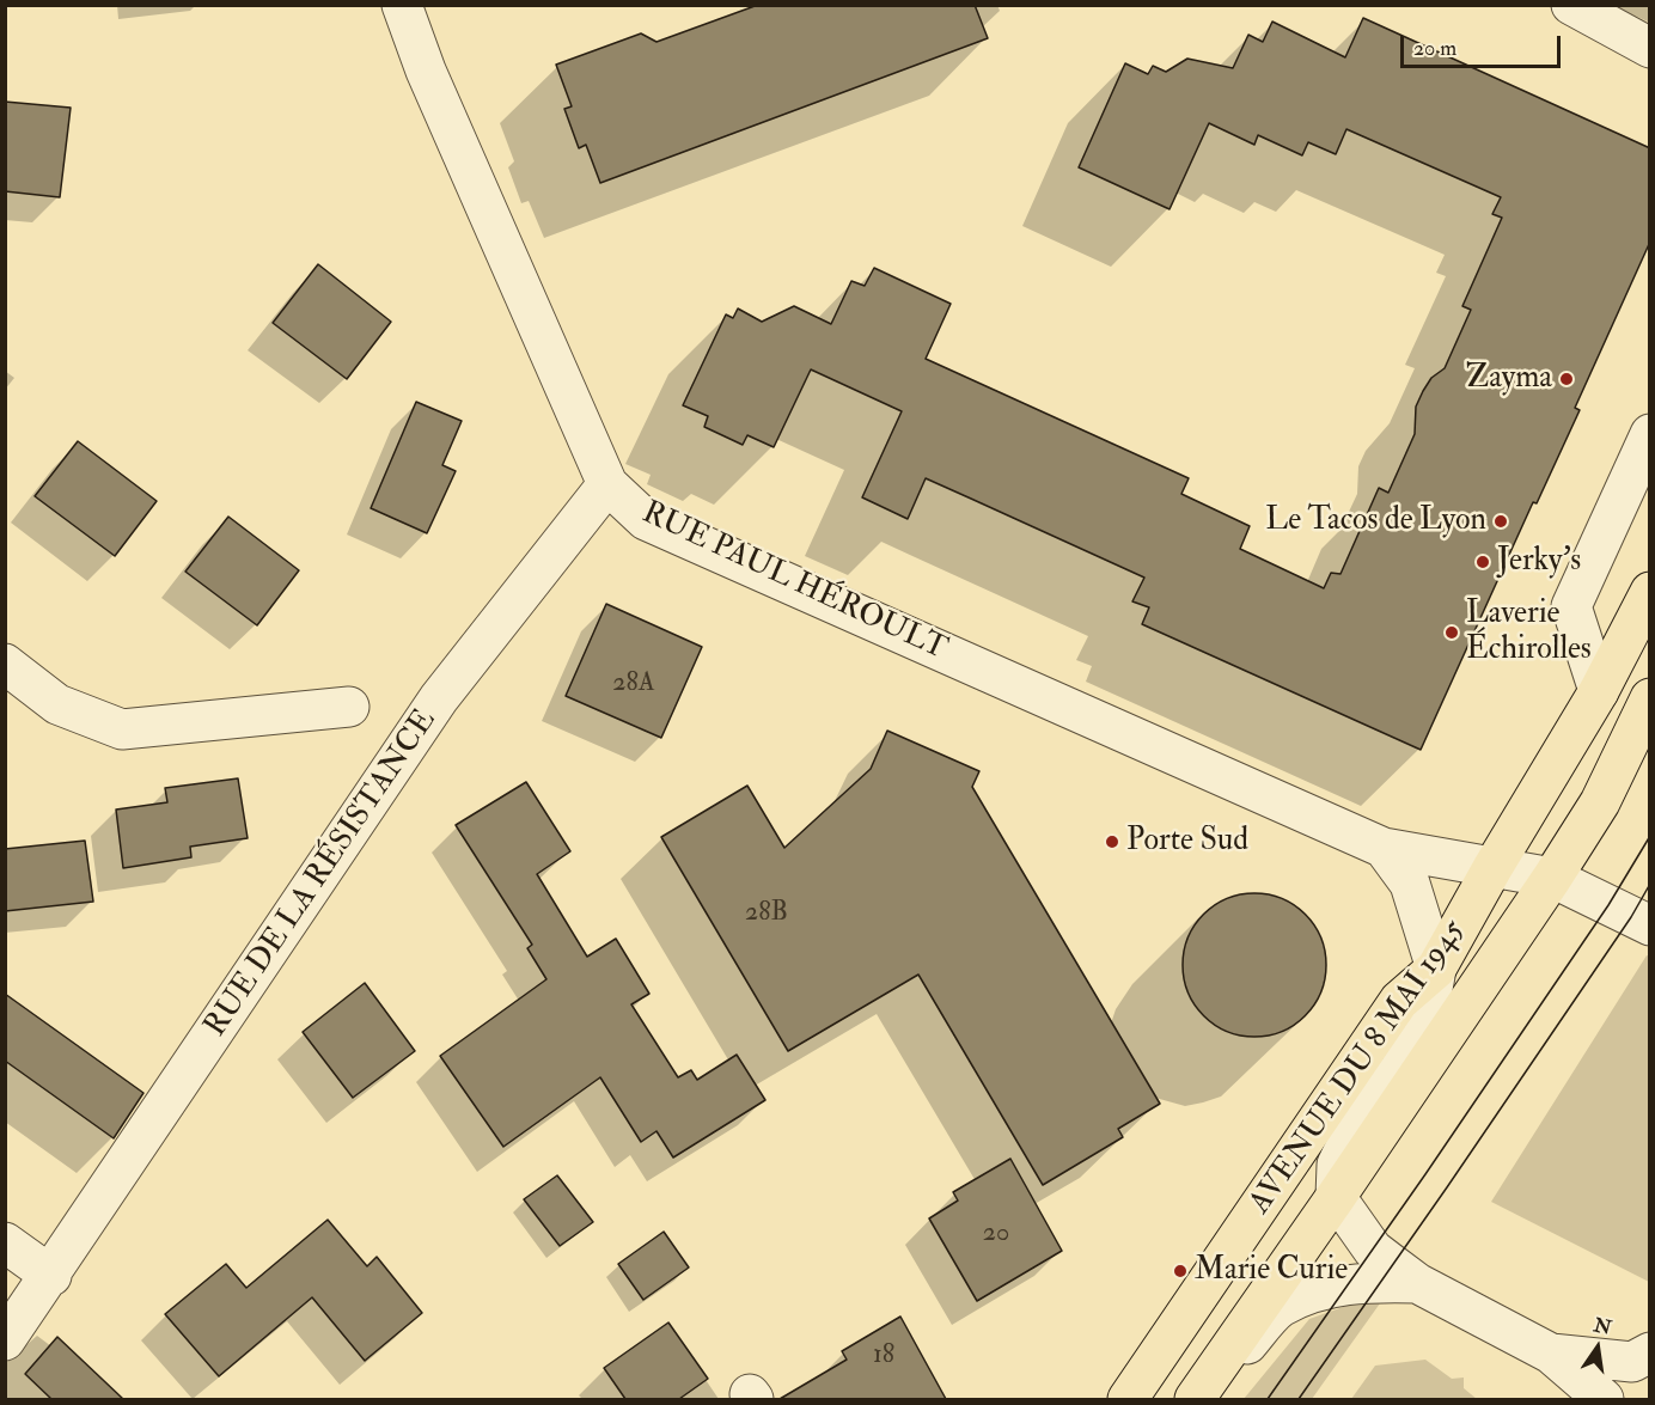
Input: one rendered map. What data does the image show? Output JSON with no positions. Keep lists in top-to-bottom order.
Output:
{
  "streets": {
    "main road": ["AVENUE DU 8 MAI 1945"],
    "street": ["RUE PAUL HÉROULT", "RUE DE LA RÉSISTANCE"]
  },
  "crossings": [
    ["RUE PAUL HÉROULT", "RUE DE LA RÉSISTANCE"],
    ["RUE PAUL HÉROULT", "AVENUE DU 8 MAI 1945"]
  ],
  "places": [
    "Zayma",
    "Le Tacos de Lyon",
    "Jerky’s",
    "Laverie Échirolles",
    "Porte Sud",
    "Marie Curie"
  ],
  "house_numbers": [
    "28A",
    "28B",
    "20",
    "18"
  ],
  "scale_bar": "20 m",
  "north": "top"
}
